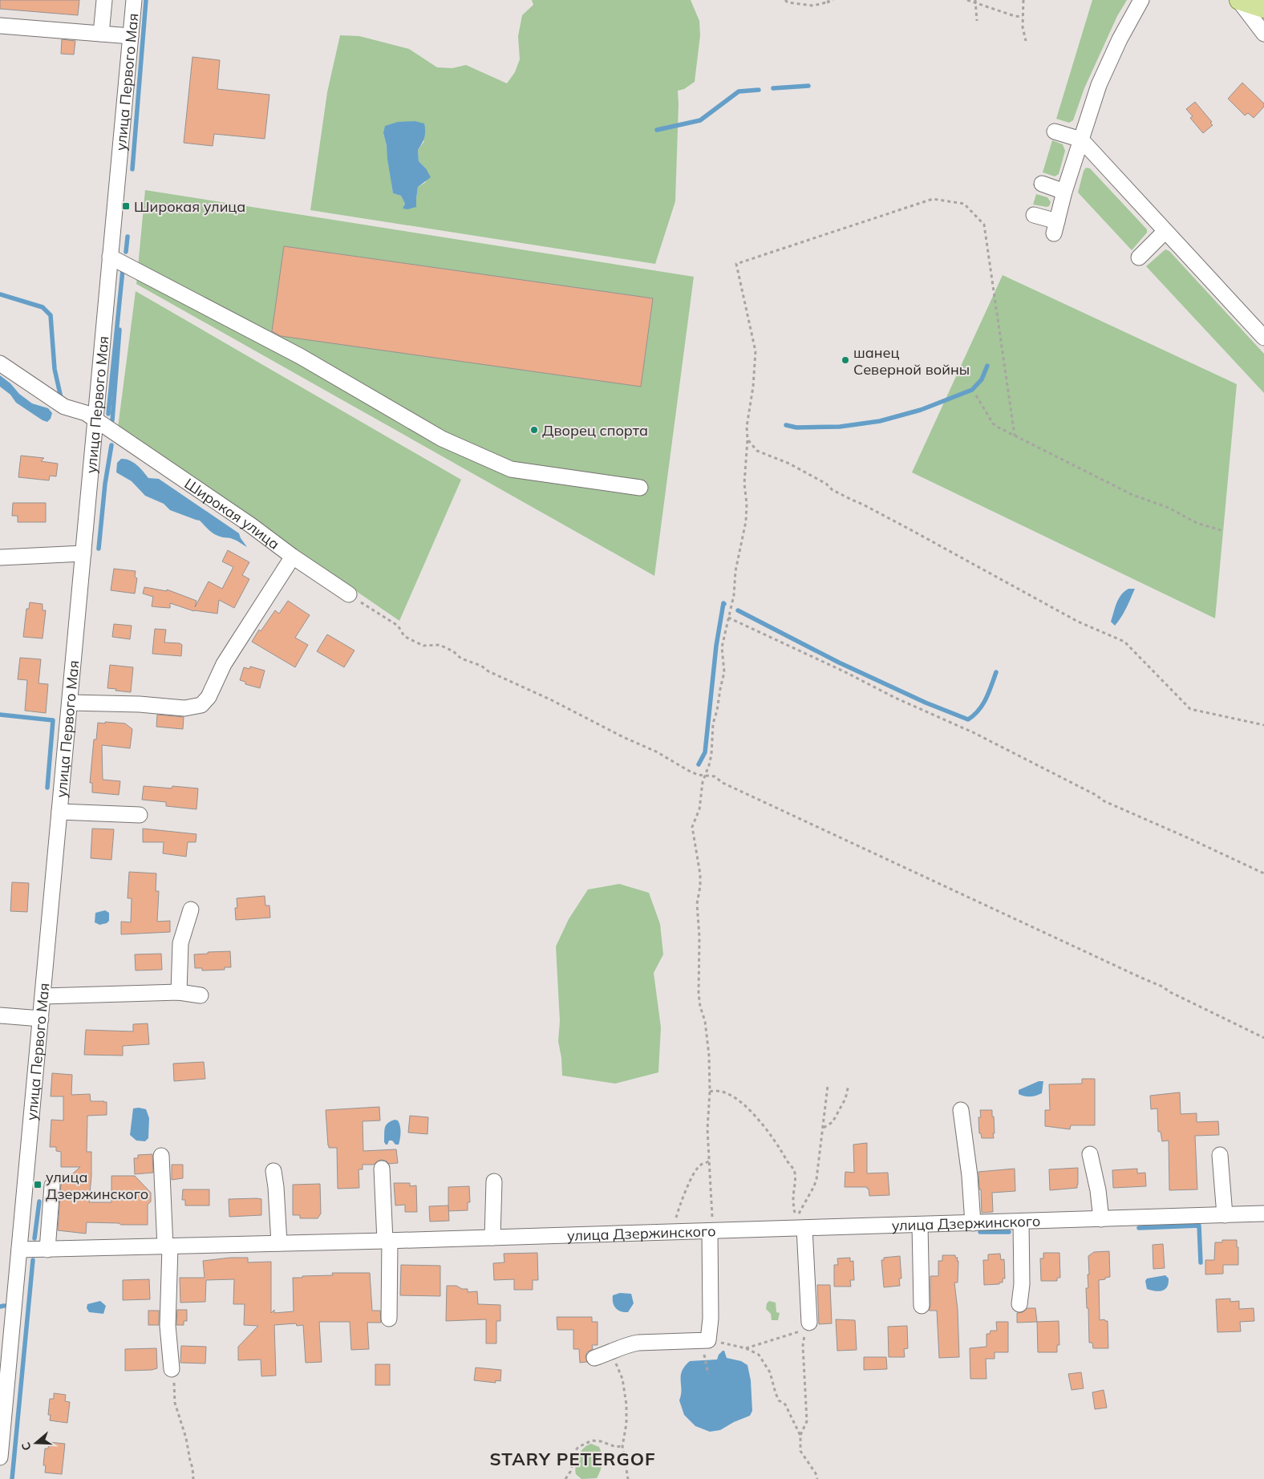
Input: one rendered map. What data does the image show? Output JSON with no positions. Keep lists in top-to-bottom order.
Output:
{
  "streets": {
    "street": ["улица Первого Мая", "Широкая улица", "улица Дзержинского"]
  },
  "crossings": [
    ["улица Первого Мая", "Широкая улица"],
    ["улица Первого Мая", "улица Дзержинского"]
  ],
  "districts": ["STARY PETERGOF"],
  "places": {
    "transit": ["Широкая улица", "улица Дзержинского"],
    "other": ["шанец Северной войны", "Дворец спорта"]
  },
  "north": "left"
}
